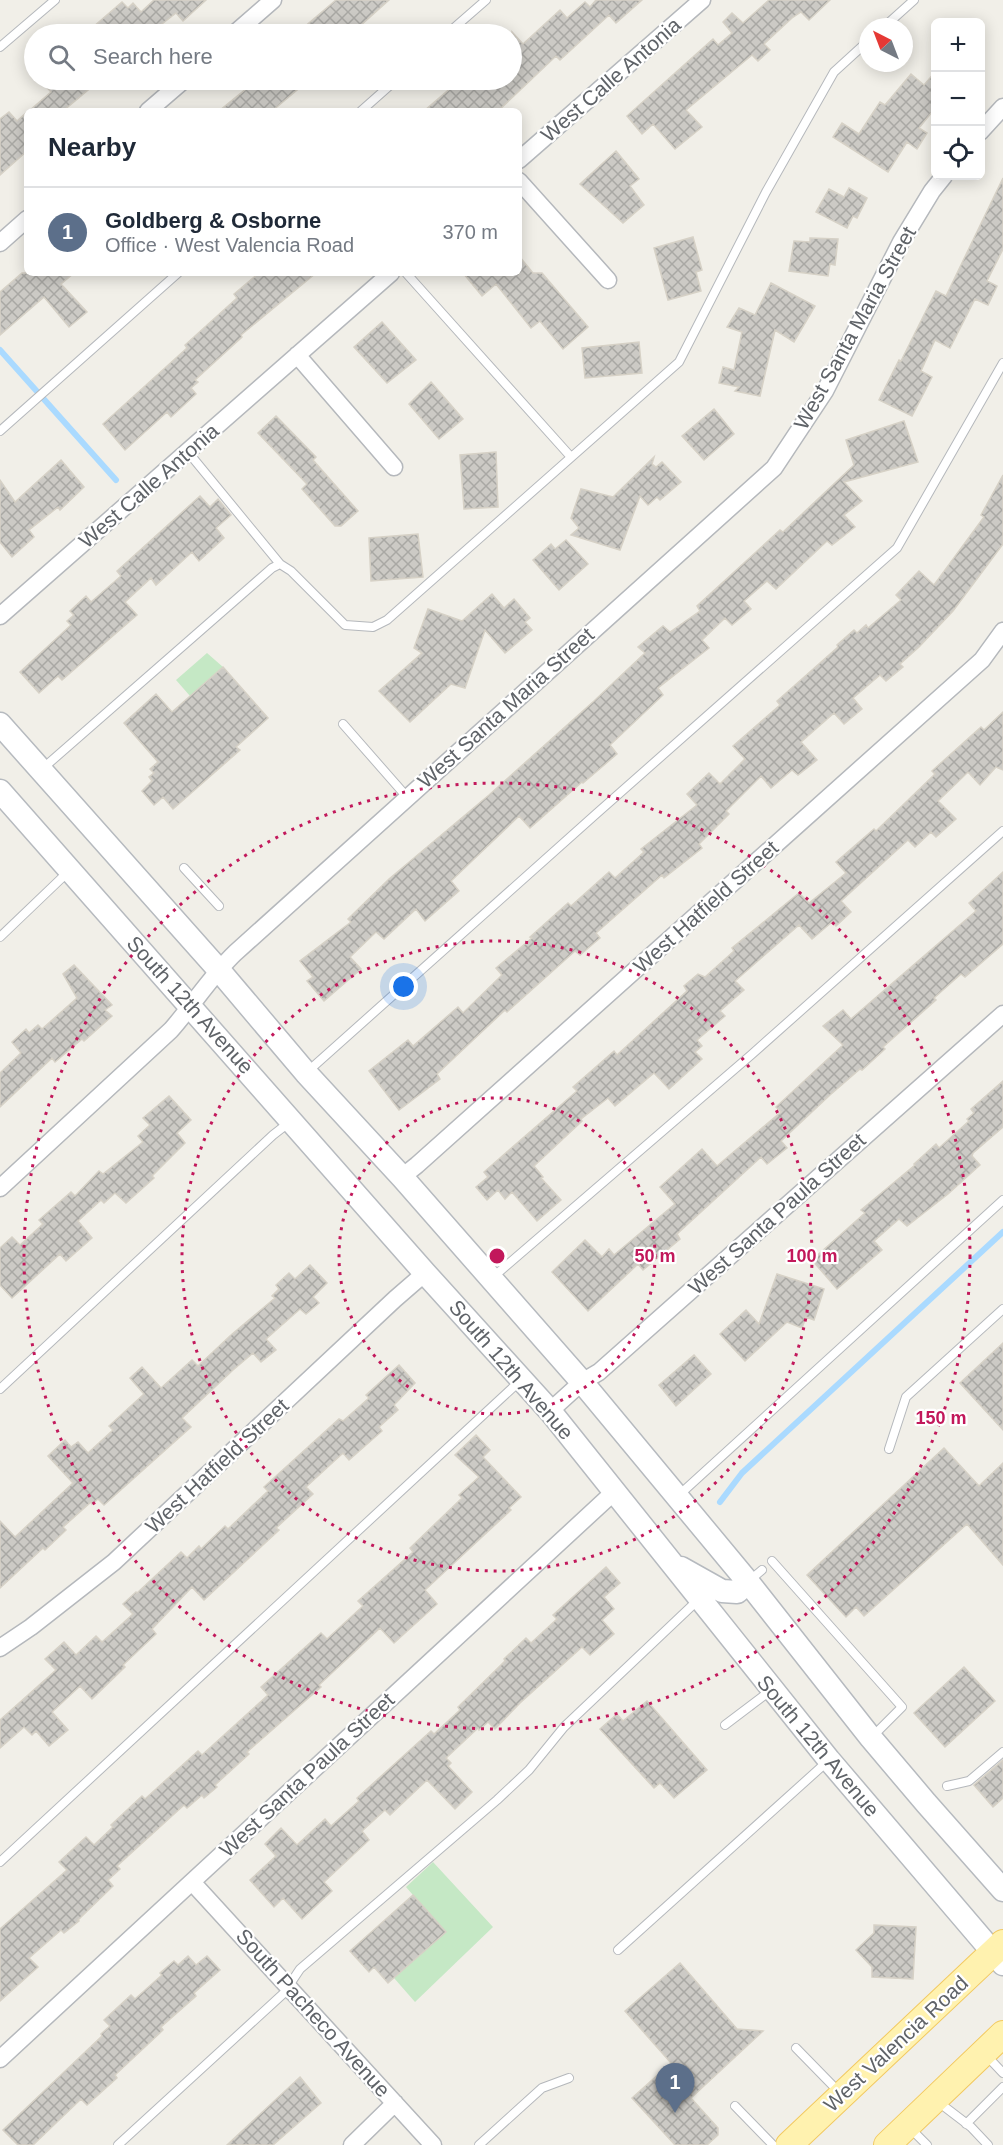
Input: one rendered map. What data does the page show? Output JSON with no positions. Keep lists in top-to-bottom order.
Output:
{
  "streets": {
    "main road": ["South 12th Avenue", "West Valencia Road"],
    "street": [
      "West Calle Antonia",
      "West Santa Maria Street",
      "West Hatfield Street",
      "West Santa Paula Street",
      "South Pacheco Avenue"
    ]
  },
  "crossings": [
    ["West Santa Maria Street", "South 12th Avenue"],
    ["West Hatfield Street", "South 12th Avenue"],
    ["South 12th Avenue", "West Santa Paula Street"],
    ["South 12th Avenue", "West Valencia Road"],
    ["West Santa Paula Street", "South Pacheco Avenue"]
  ],
  "north": "top left",
  "page": {
    "map_buttons": ["+", "−"],
    "search": "Search here",
    "heading": "Nearby",
    "list": [
      {
        "mark": "1",
        "name": "Goldberg & Osborne",
        "note": "Office · West Valencia Road",
        "value": "370 m"
      }
    ],
    "pins": "1"
  },
  "rings": ["50 m", "100 m", "150 m"]
}
